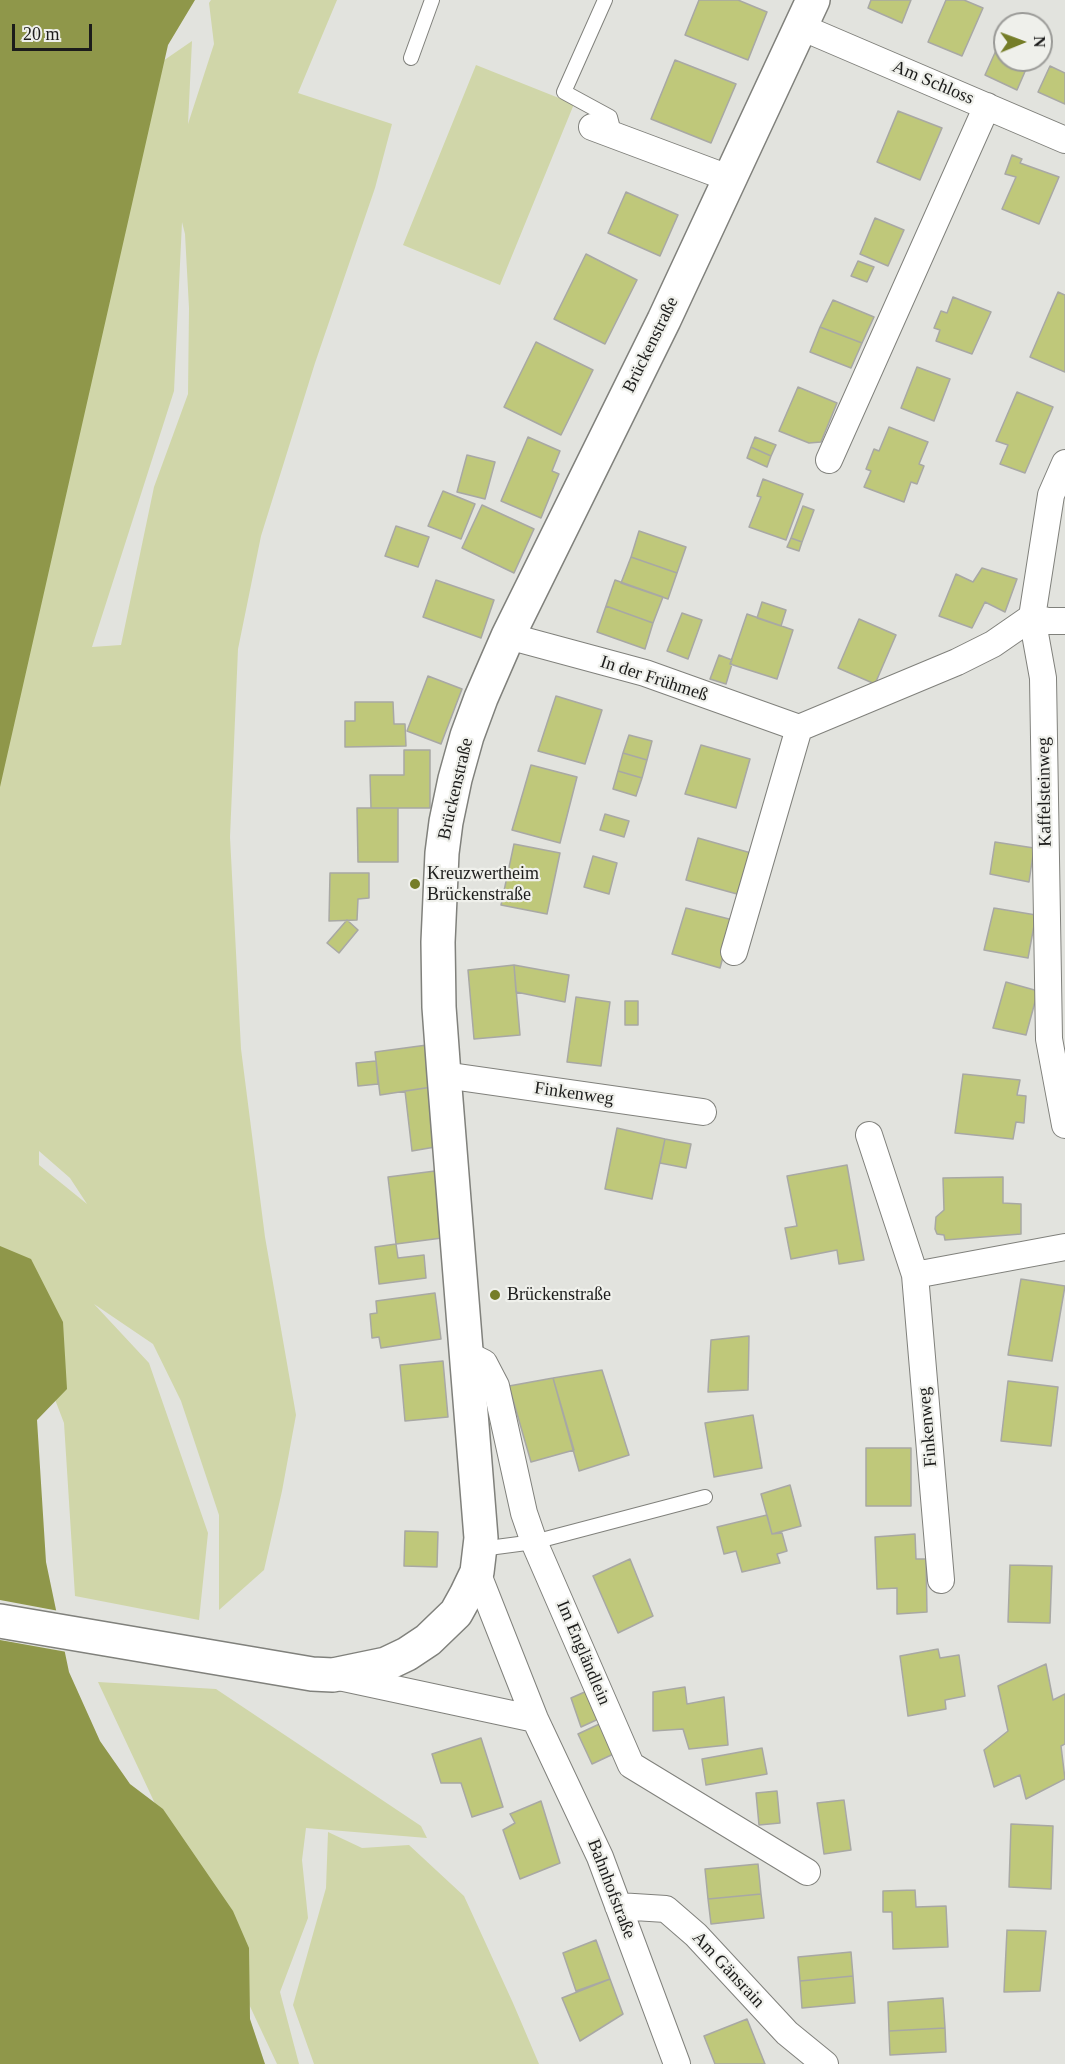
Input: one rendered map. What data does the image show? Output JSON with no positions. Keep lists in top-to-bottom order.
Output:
{
  "streets": {
    "street": [
      "Am Schloss",
      "Brückenstraße",
      "In der Frühmeß",
      "Kaffelsteinweg",
      "Finkenweg",
      "Im Engländlein",
      "Bahnhofstraße",
      "Am Gänsrain"
    ]
  },
  "crossings": [
    ["Am Schloss", "Brückenstraße"],
    ["Brückenstraße", "In der Frühmeß"],
    ["Brückenstraße", "Finkenweg"],
    ["Brückenstraße", "Im Engländlein"],
    ["Brückenstraße", "Bahnhofstraße"],
    ["Bahnhofstraße", "Am Gänsrain"]
  ],
  "places": ["Kreuzwertheim Brückenstraße", "Brückenstraße"],
  "scale_bar": "20 m",
  "north": "right"
}
